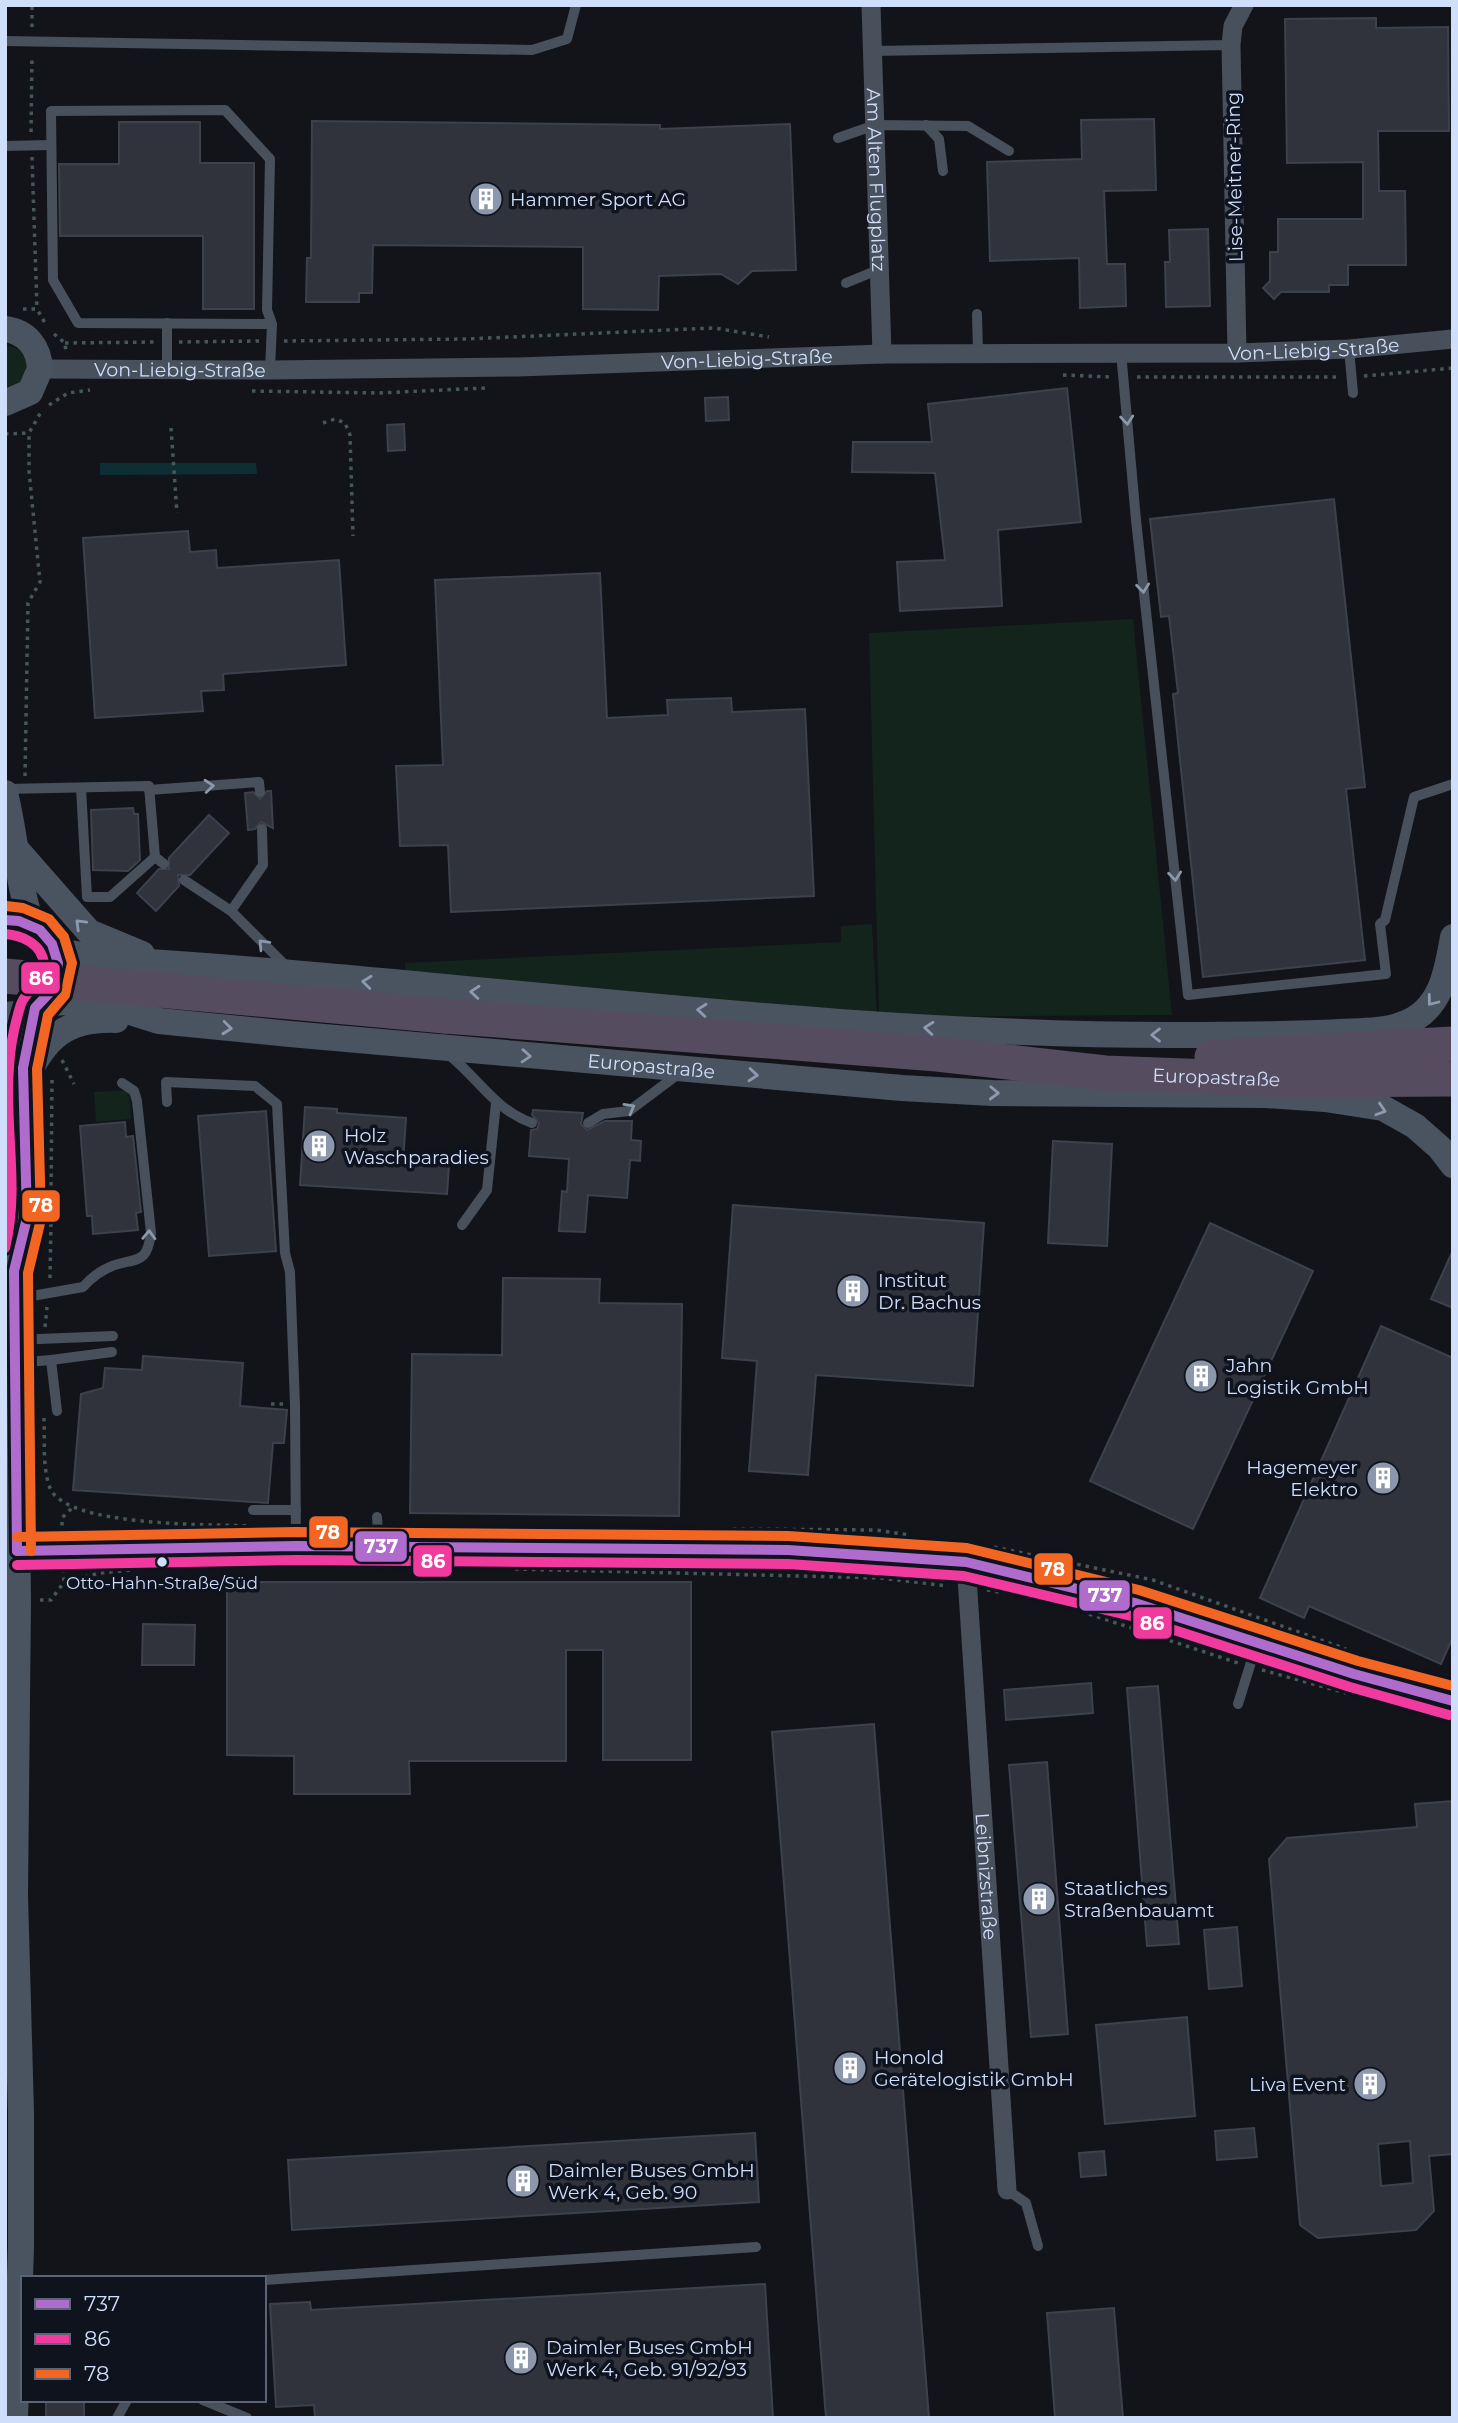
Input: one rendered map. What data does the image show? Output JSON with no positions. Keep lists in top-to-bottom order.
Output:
{
  "streets": {
    "highway": ["Europastraße"],
    "street": [
      "Lise-Meitner-Ring",
      "Am Alten Flugplatz",
      "Von-Liebig-Straße",
      "Leibnizstraße"
    ]
  },
  "crossings": [
    ["Lise-Meitner-Ring", "Von-Liebig-Straße"],
    ["Am Alten Flugplatz", "Von-Liebig-Straße"]
  ],
  "places": {
    "building": [
      "Hammer Sport AG",
      "Holz Waschparadies",
      "Institut Dr. Bachus",
      "Jahn Logistik GmbH",
      "Hagemeyer Elektro",
      "Staatliches Straßenbauamt",
      "Honold Gerätelogistik GmbH",
      "Liva Event",
      "Daimler Buses GmbH Werk 4, Geb. 90",
      "Daimler Buses GmbH Werk 4, Geb. 91/92/93"
    ],
    "other": ["Otto-Hahn-Straße/Süd"]
  },
  "lines": ["transit line 78", "transit line 737", "transit line 86"],
  "legend": ["737", "86", "78"]
}
